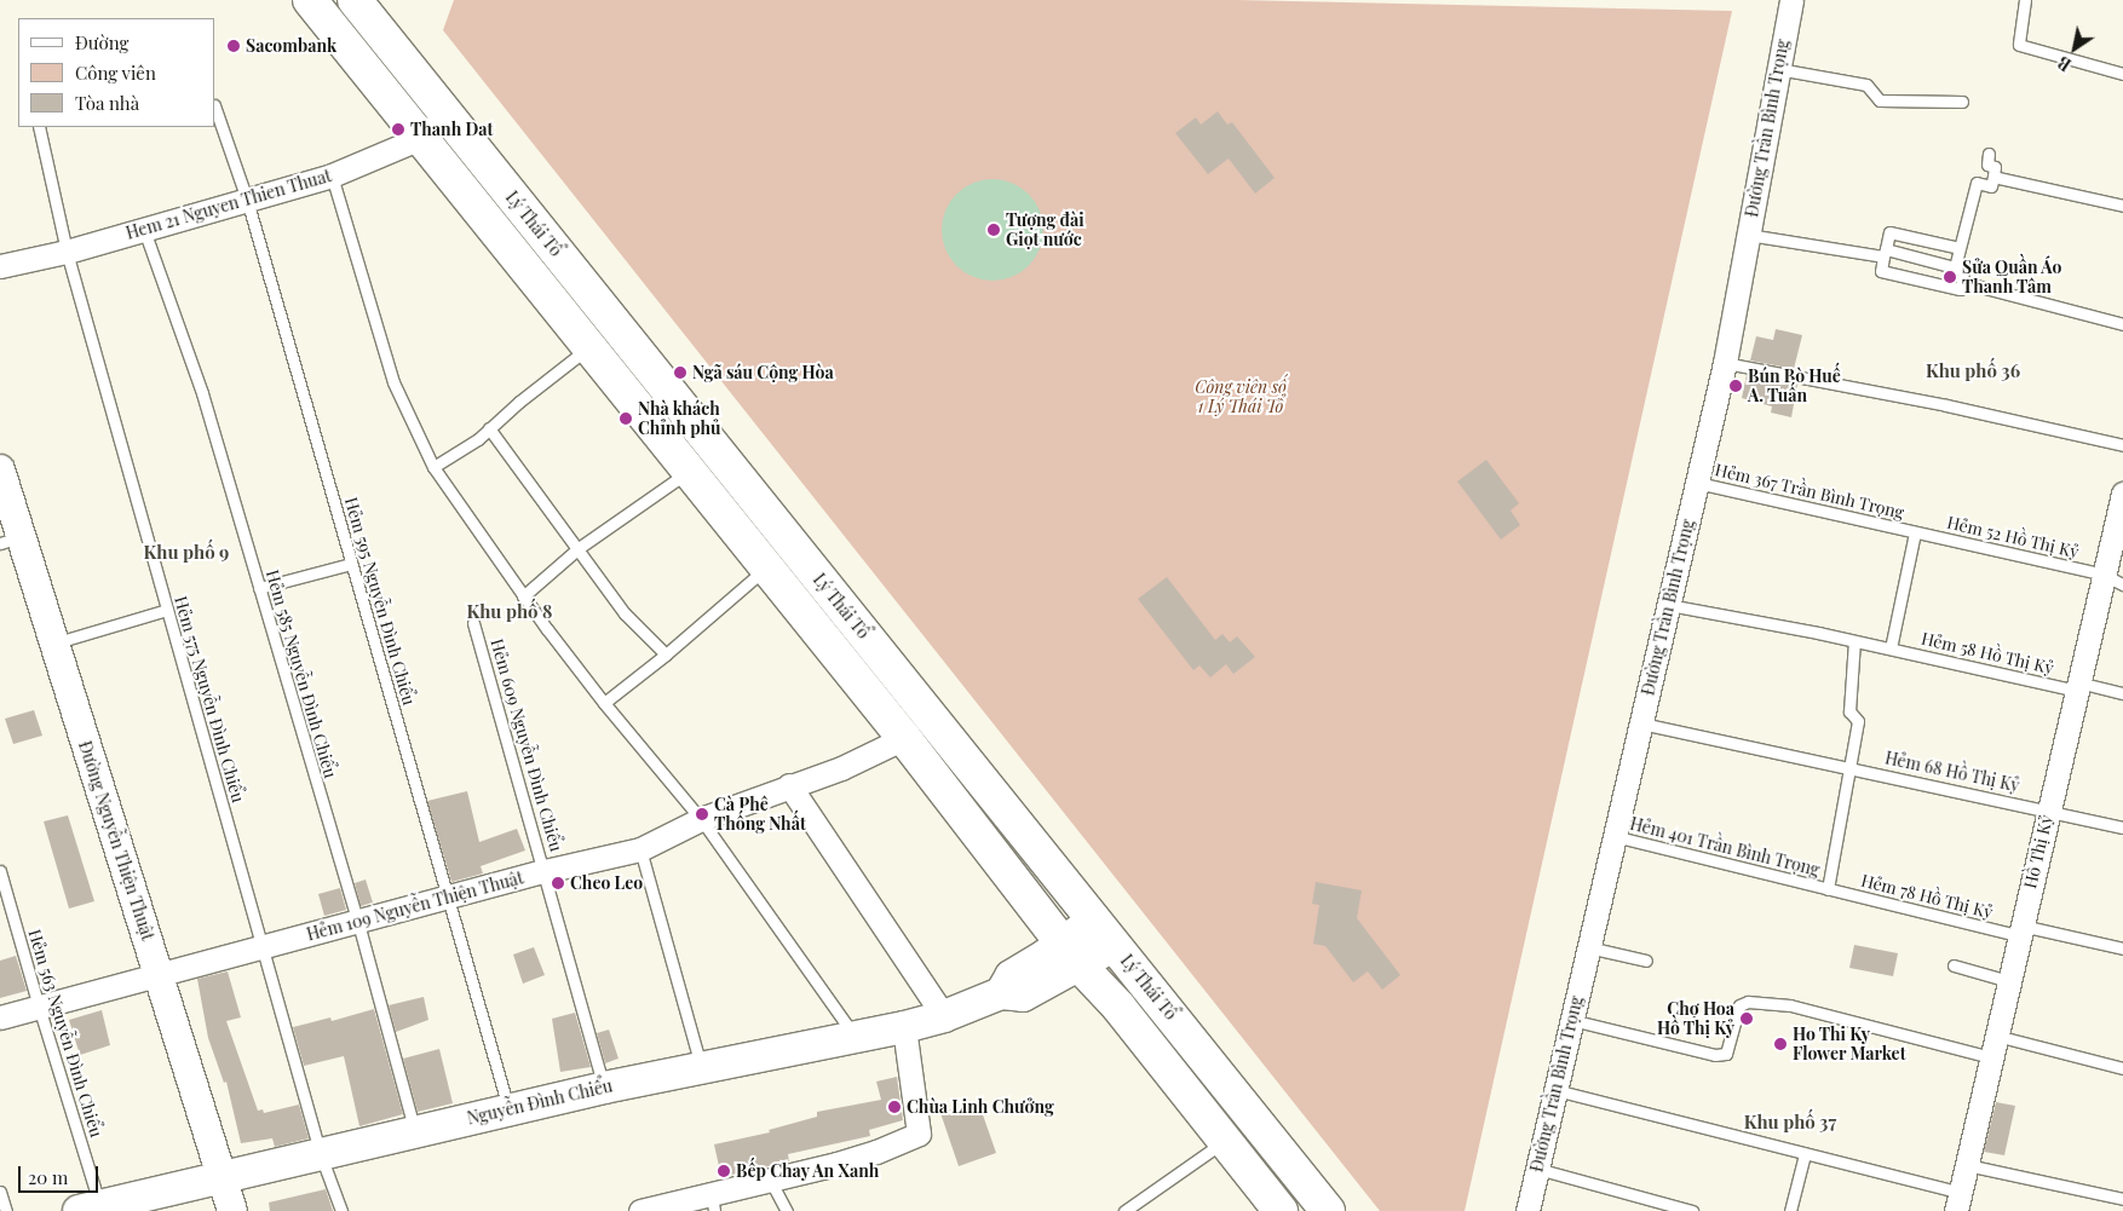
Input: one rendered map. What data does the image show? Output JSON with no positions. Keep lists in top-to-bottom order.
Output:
{
  "streets": {
    "main road": ["Lý Thái Tổ", "Nguyễn Đình Chiểu"],
    "street": [
      "Đường Trần Bình Trọng",
      "Hem 21 Nguyen Thien Thuat",
      "Đường Nguyễn Thiện Thuật",
      "Hồ Thị Kỷ",
      "Hẻm 109 Nguyễn Thiện Thuật"
    ],
    "lane": [
      "Hẻm 367 Trần Bình Trọng",
      "Hẻm 52 Hồ Thị Kỷ",
      "Hẻm 595 Nguyễn Ðình Chiểu",
      "Hẻm 58 Hồ Thị Kỷ",
      "Hẻm 585 Nguyễn Ðình Chiểu",
      "Hẻm 575 Nguyễn Ðình Chiểu",
      "Hẻm 609 Nguyễn Ðình Chiểu",
      "Hẻm 68 Hồ Thị Kỷ",
      "Hẻm 401 Trần Bình Trọng",
      "Hẻm 78 Hồ Thị Kỷ",
      "Hẻm 563 Nguyễn Ðình Chiểu"
    ]
  },
  "crossings": [
    ["Đường Trần Bình Trọng", "Hẻm 367 Trần Bình Trọng"],
    ["Đường Trần Bình Trọng", "Hẻm 58 Hồ Thị Kỷ"],
    ["Đường Trần Bình Trọng", "Hẻm 68 Hồ Thị Kỷ"],
    ["Đường Trần Bình Trọng", "Hẻm 401 Trần Bình Trọng"],
    ["Hem 21 Nguyen Thien Thuat", "Lý Thái Tổ"],
    ["Hem 21 Nguyen Thien Thuat", "Hẻm 595 Nguyễn Ðình Chiểu"],
    ["Hem 21 Nguyen Thien Thuat", "Hẻm 585 Nguyễn Ðình Chiểu"],
    ["Hem 21 Nguyen Thien Thuat", "Hẻm 575 Nguyễn Ðình Chiểu"],
    ["Lý Thái Tổ", "Hẻm 109 Nguyễn Thiện Thuật"],
    ["Lý Thái Tổ", "Nguyễn Đình Chiểu"],
    ["Hẻm 367 Trần Bình Trọng", "Hẻm 52 Hồ Thị Kỷ"],
    ["Hẻm 52 Hồ Thị Kỷ", "Hồ Thị Kỷ"],
    ["Hẻm 595 Nguyễn Ðình Chiểu", "Hẻm 109 Nguyễn Thiện Thuật"],
    ["Hẻm 595 Nguyễn Ðình Chiểu", "Nguyễn Đình Chiểu"],
    ["Hẻm 58 Hồ Thị Kỷ", "Hồ Thị Kỷ"],
    ["Hẻm 585 Nguyễn Ðình Chiểu", "Hẻm 109 Nguyễn Thiện Thuật"],
    ["Hẻm 585 Nguyễn Ðình Chiểu", "Nguyễn Đình Chiểu"],
    ["Hẻm 575 Nguyễn Ðình Chiểu", "Hẻm 109 Nguyễn Thiện Thuật"],
    ["Hẻm 575 Nguyễn Ðình Chiểu", "Nguyễn Đình Chiểu"],
    ["Hẻm 609 Nguyễn Ðình Chiểu", "Hẻm 109 Nguyễn Thiện Thuật"],
    ["Hẻm 609 Nguyễn Ðình Chiểu", "Nguyễn Đình Chiểu"],
    ["Hẻm 68 Hồ Thị Kỷ", "Hồ Thị Kỷ"],
    ["Đường Nguyễn Thiện Thuật", "Hẻm 109 Nguyễn Thiện Thuật"],
    ["Đường Nguyễn Thiện Thuật", "Nguyễn Đình Chiểu"],
    ["Hẻm 401 Trần Bình Trọng", "Hẻm 78 Hồ Thị Kỷ"],
    ["Hồ Thị Kỷ", "Hẻm 78 Hồ Thị Kỷ"],
    ["Hẻm 109 Nguyễn Thiện Thuật", "Hẻm 563 Nguyễn Ðình Chiểu"],
    ["Hẻm 563 Nguyễn Ðình Chiểu", "Nguyễn Đình Chiểu"]
  ],
  "districts": [
    "Khu phố 36",
    "Khu phố 9",
    "Khu phố 8",
    "Khu phố 37"
  ],
  "parks": ["Công viên số 1 Lý Thái Tổ"],
  "places": [
    "Sacombank",
    "Thanh Dat",
    "Tượng đài Giọt nước",
    "Sửa Quần Áo Thanh Tâm",
    "Ngã sáu Cộng Hòa",
    "Bún Bò Huế A. Tuấn",
    "Nhà khách Chỉnh phủ",
    "Cà Phê Thống Nhất",
    "Cheo Leo",
    "Chợ Hoa Hồ Thị Kỷ",
    "Ho Thi Ky Flower Market",
    "Chùa Linh Chưởng",
    "Bếp Chay An Xanh"
  ],
  "legend": ["Đường", "Công viên", "Tòa nhà"],
  "scale_bar": "20 m",
  "north": "bottom left"
}
